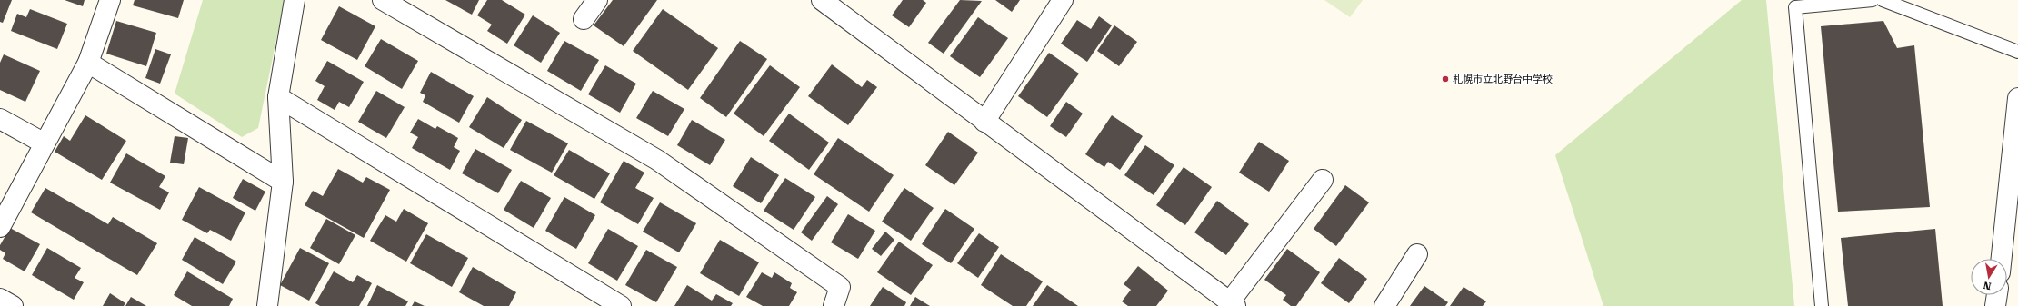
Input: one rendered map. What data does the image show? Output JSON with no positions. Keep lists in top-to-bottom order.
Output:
{
  "places": ["札幌市立北野台中学校"],
  "north": "bottom"
}
